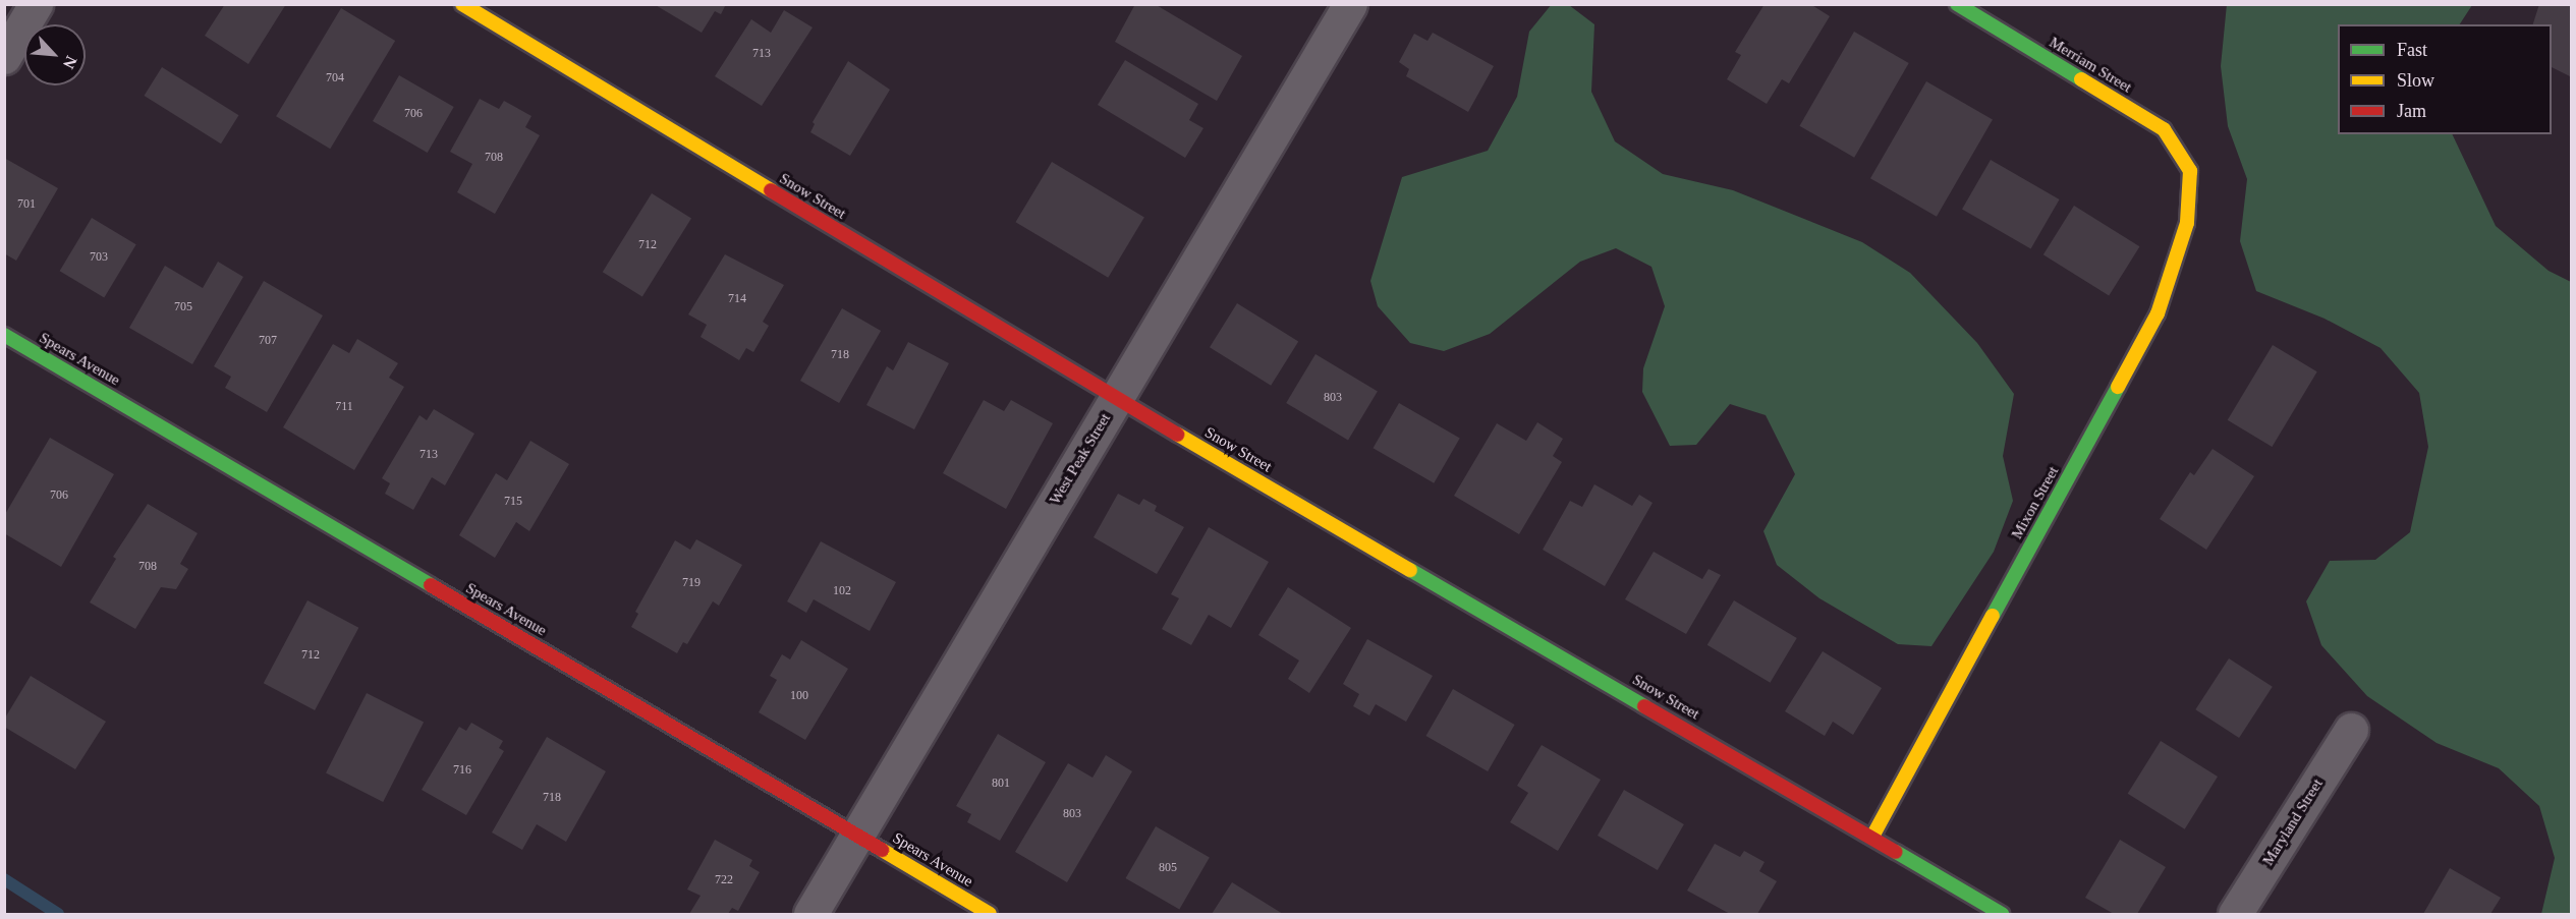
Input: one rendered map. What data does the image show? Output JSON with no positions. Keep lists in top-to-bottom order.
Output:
{
  "streets": {
    "street": [
      "Merriam Street",
      "Snow Street",
      "Spears Avenue",
      "West Peak Street",
      "Mixon Street",
      "Maryland Street"
    ]
  },
  "crossings": [
    ["Merriam Street", "Mixon Street"],
    ["Snow Street", "West Peak Street"],
    ["Snow Street", "Mixon Street"],
    ["Spears Avenue", "West Peak Street"]
  ],
  "house_numbers": [
    "713",
    "704",
    "706",
    "708",
    "701",
    "712",
    "703",
    "714",
    "705",
    "707",
    "718",
    "803",
    "711",
    "713",
    "706",
    "715",
    "708",
    "719",
    "102",
    "712",
    "100",
    "716",
    "801",
    "718",
    "803",
    "805",
    "722"
  ],
  "legend": ["Fast", "Slow", "Jam"],
  "north": "bottom right"
}
